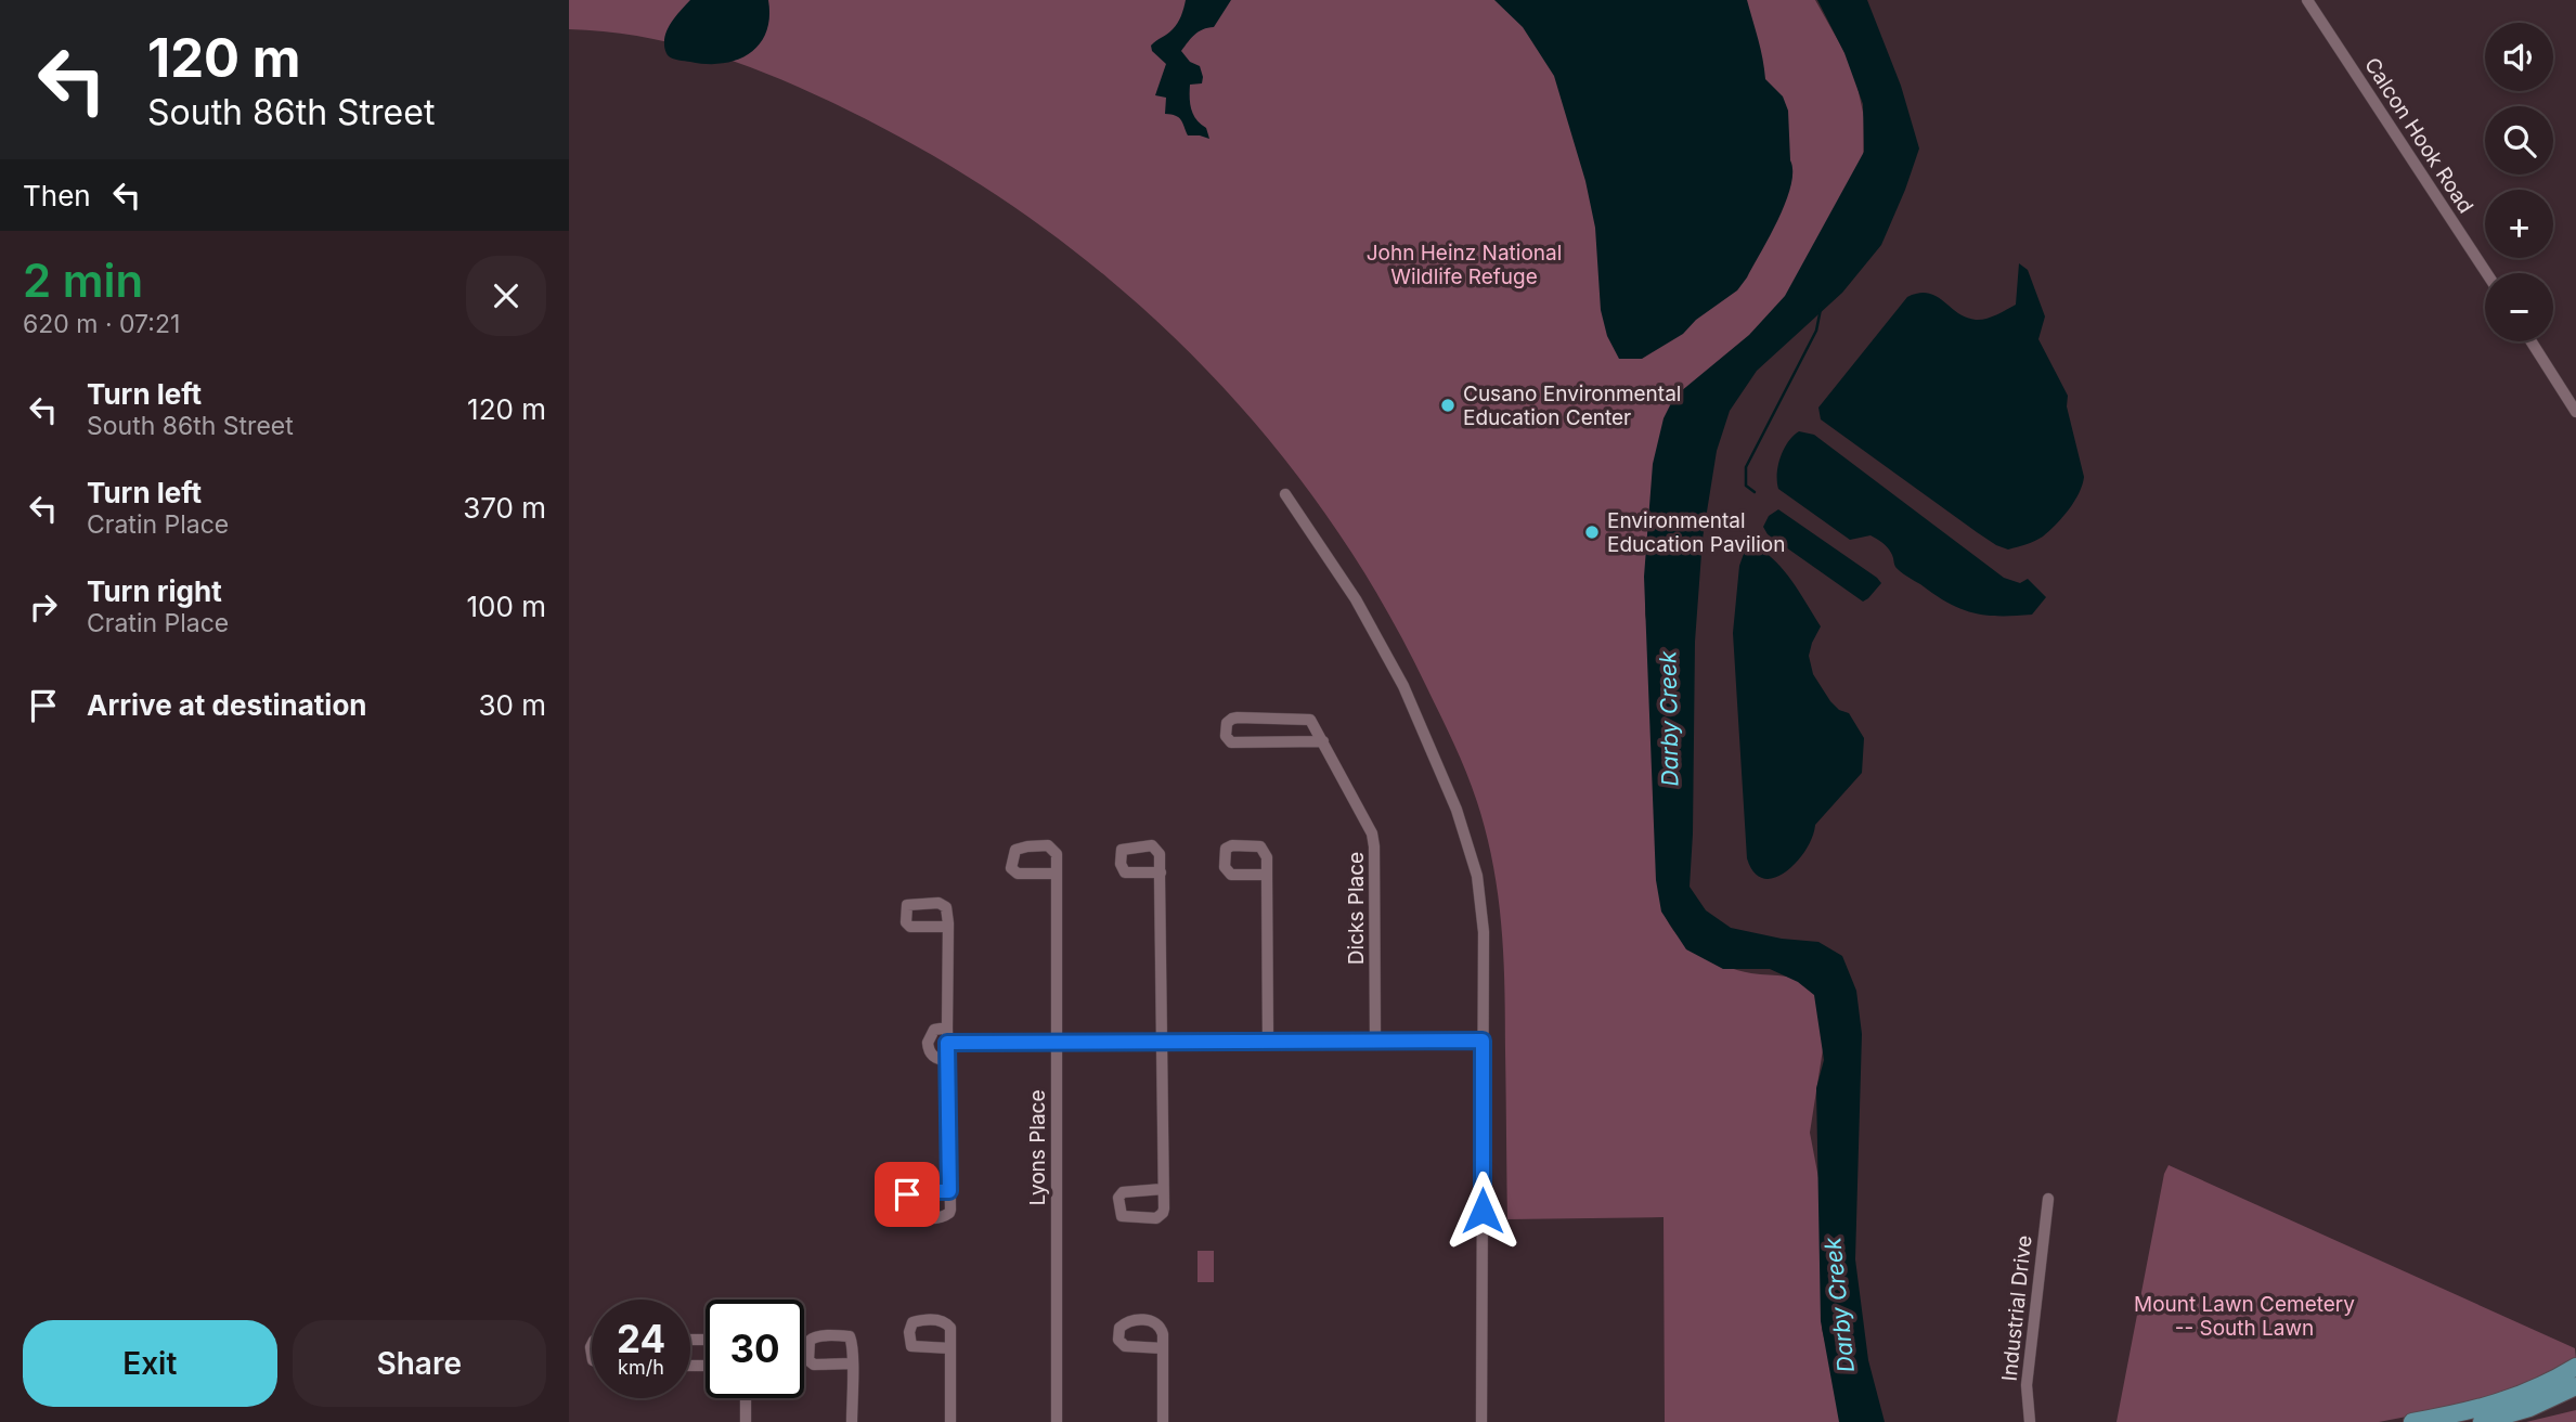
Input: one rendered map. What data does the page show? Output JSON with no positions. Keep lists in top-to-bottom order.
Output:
{
  "streets": {
    "street": [
      "Calcon Hook Road",
      "Dicks Place",
      "Lyons Place",
      "Industrial Drive"
    ]
  },
  "water": ["Darby Creek"],
  "parks": ["John Heinz National Wildlife Refuge", "Mount Lawn Cemetery -- South Lawn"],
  "places": ["Cusano Environmental Education Center", "Environmental Education Pavilion"],
  "page": {
    "turn": ["120 m", "South 86th Street"],
    "map_buttons": ["+", "−"],
    "then": "Then",
    "heading": ["2 min", "620 m · 07:21"],
    "list": [
      {
        "name": "Turn left",
        "note": "South 86th Street",
        "value": "120 m"
      },
      {
        "name": "Turn left",
        "note": "Cratin Place",
        "value": "370 m"
      },
      {
        "name": "Turn right",
        "note": "Cratin Place",
        "value": "100 m"
      },
      {
        "name": "Arrive at destination",
        "value": "30 m"
      }
    ],
    "speed": "24 km/h",
    "limit": "30",
    "buttons": ["Exit", "Share"]
  }
}
